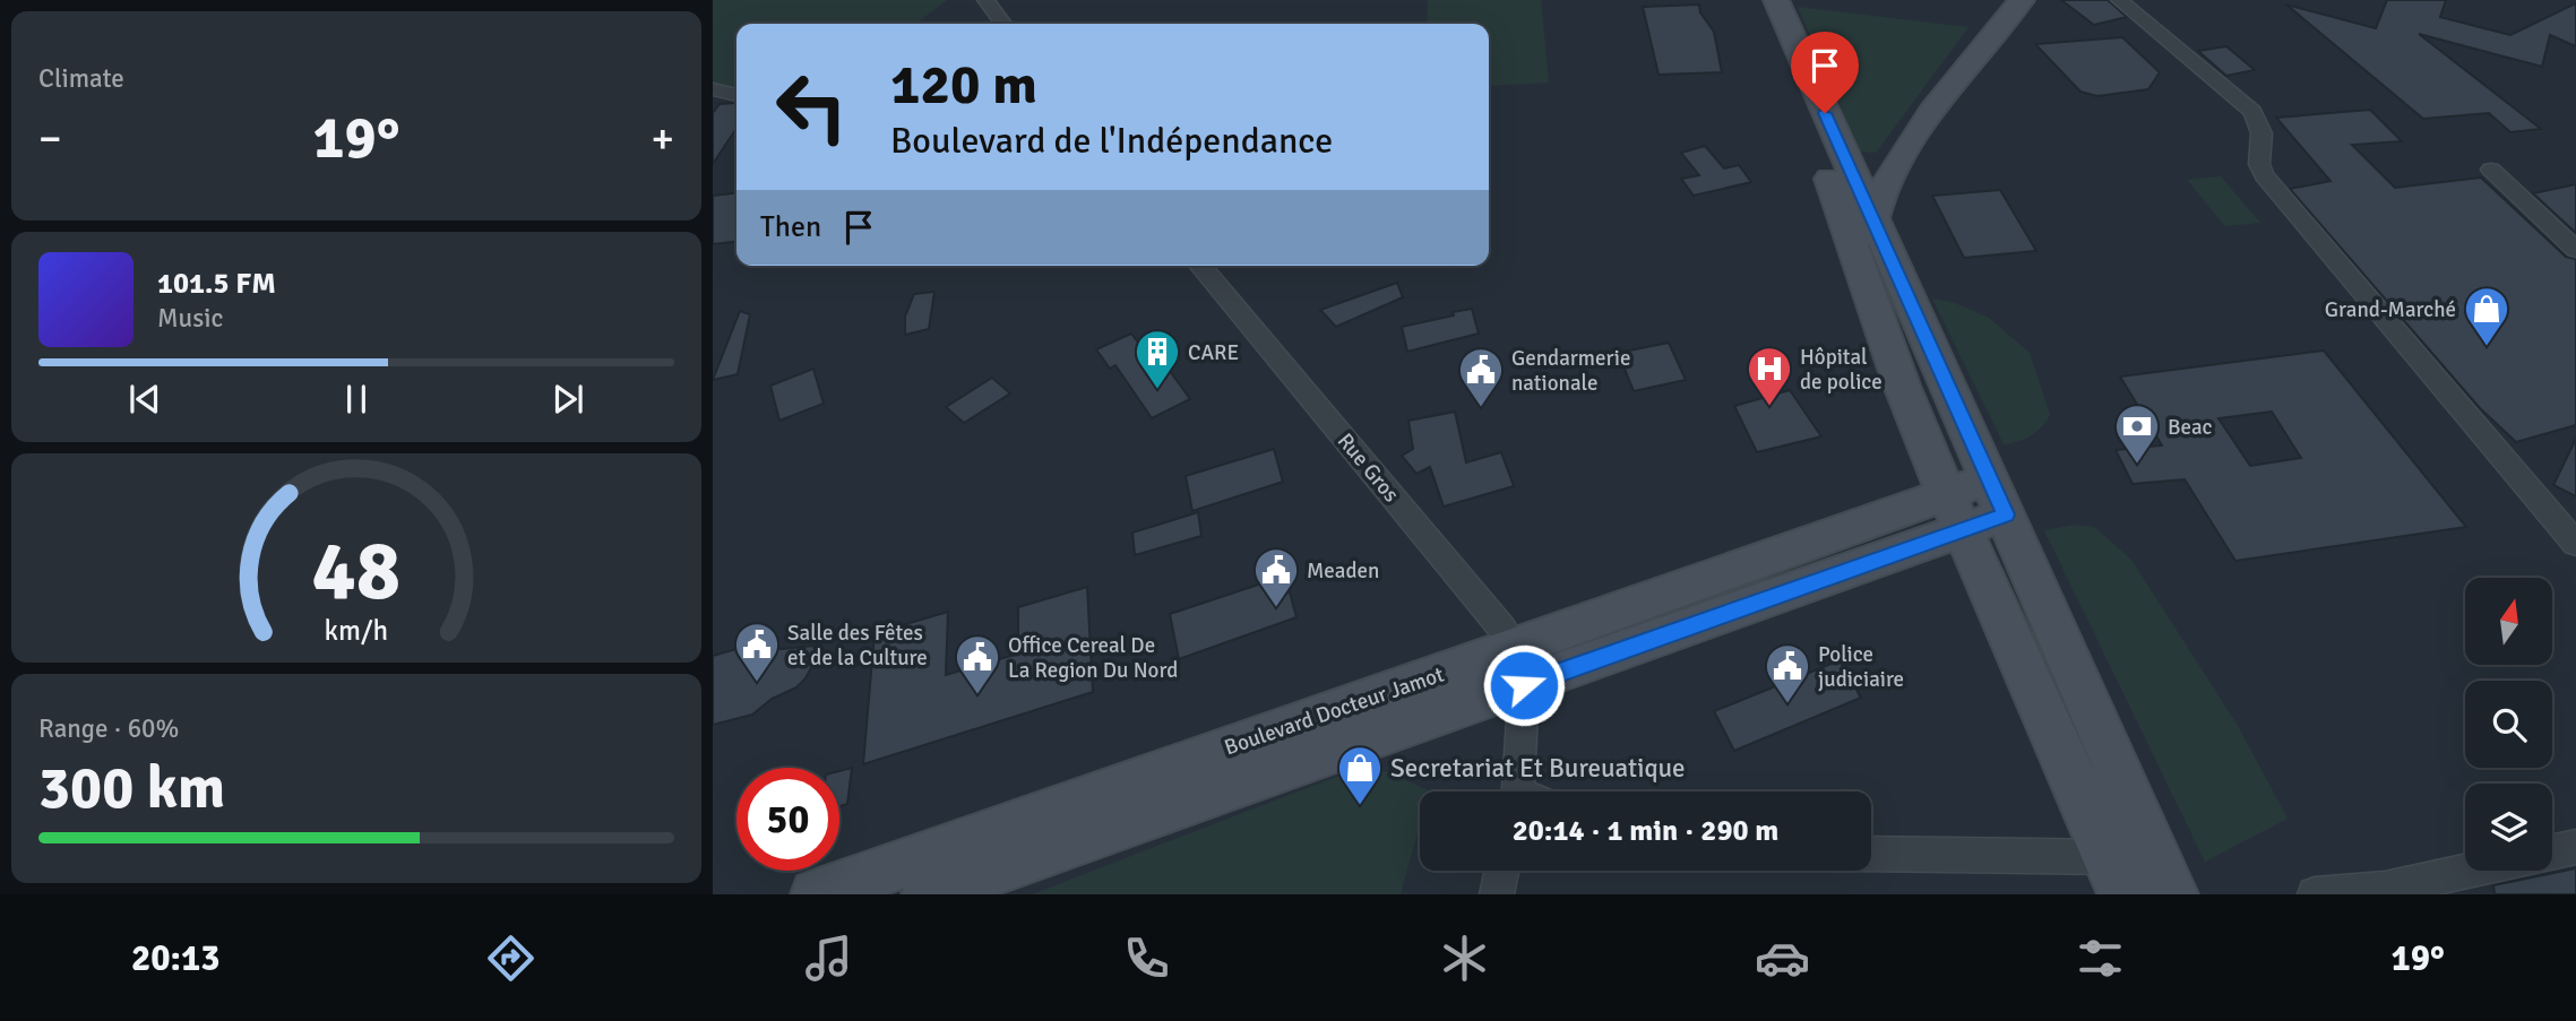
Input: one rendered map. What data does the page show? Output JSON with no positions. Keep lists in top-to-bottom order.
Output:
{
  "streets": {
    "main road": ["Boulevard Docteur Jamot"],
    "street": ["Rue Gros"]
  },
  "crossings": [
    ["Rue Gros", "Boulevard Docteur Jamot"]
  ],
  "places": {
    "shop": ["Grand-Marché", "Secretariat Et Bureuatique"],
    "building": ["CARE"],
    "hospital": ["Hôpital de police"],
    "public building": [
      "Gendarmerie nationale",
      "Meaden",
      "Salle des Fêtes et de la Culture",
      "Office Cereal De La Region Du Nord",
      "Police judiciaire"
    ],
    "bank": ["Beac"]
  },
  "north": "top",
  "page": {
    "tile": [
      "Climate",
      ["Range · 60%", "300 km"]
    ],
    "turn": ["120 m", "Boulevard de l'Indépendance"],
    "heat": ["−", "19°", "+"],
    "then": "Then",
    "song": ["101.5 FM", "Music"],
    "limit": "50",
    "trip": "20:14 · 1 min · 290 m",
    "tabs": ["20:13", "19°"],
    "gauge": ["48", "km/h"]
  }
}
